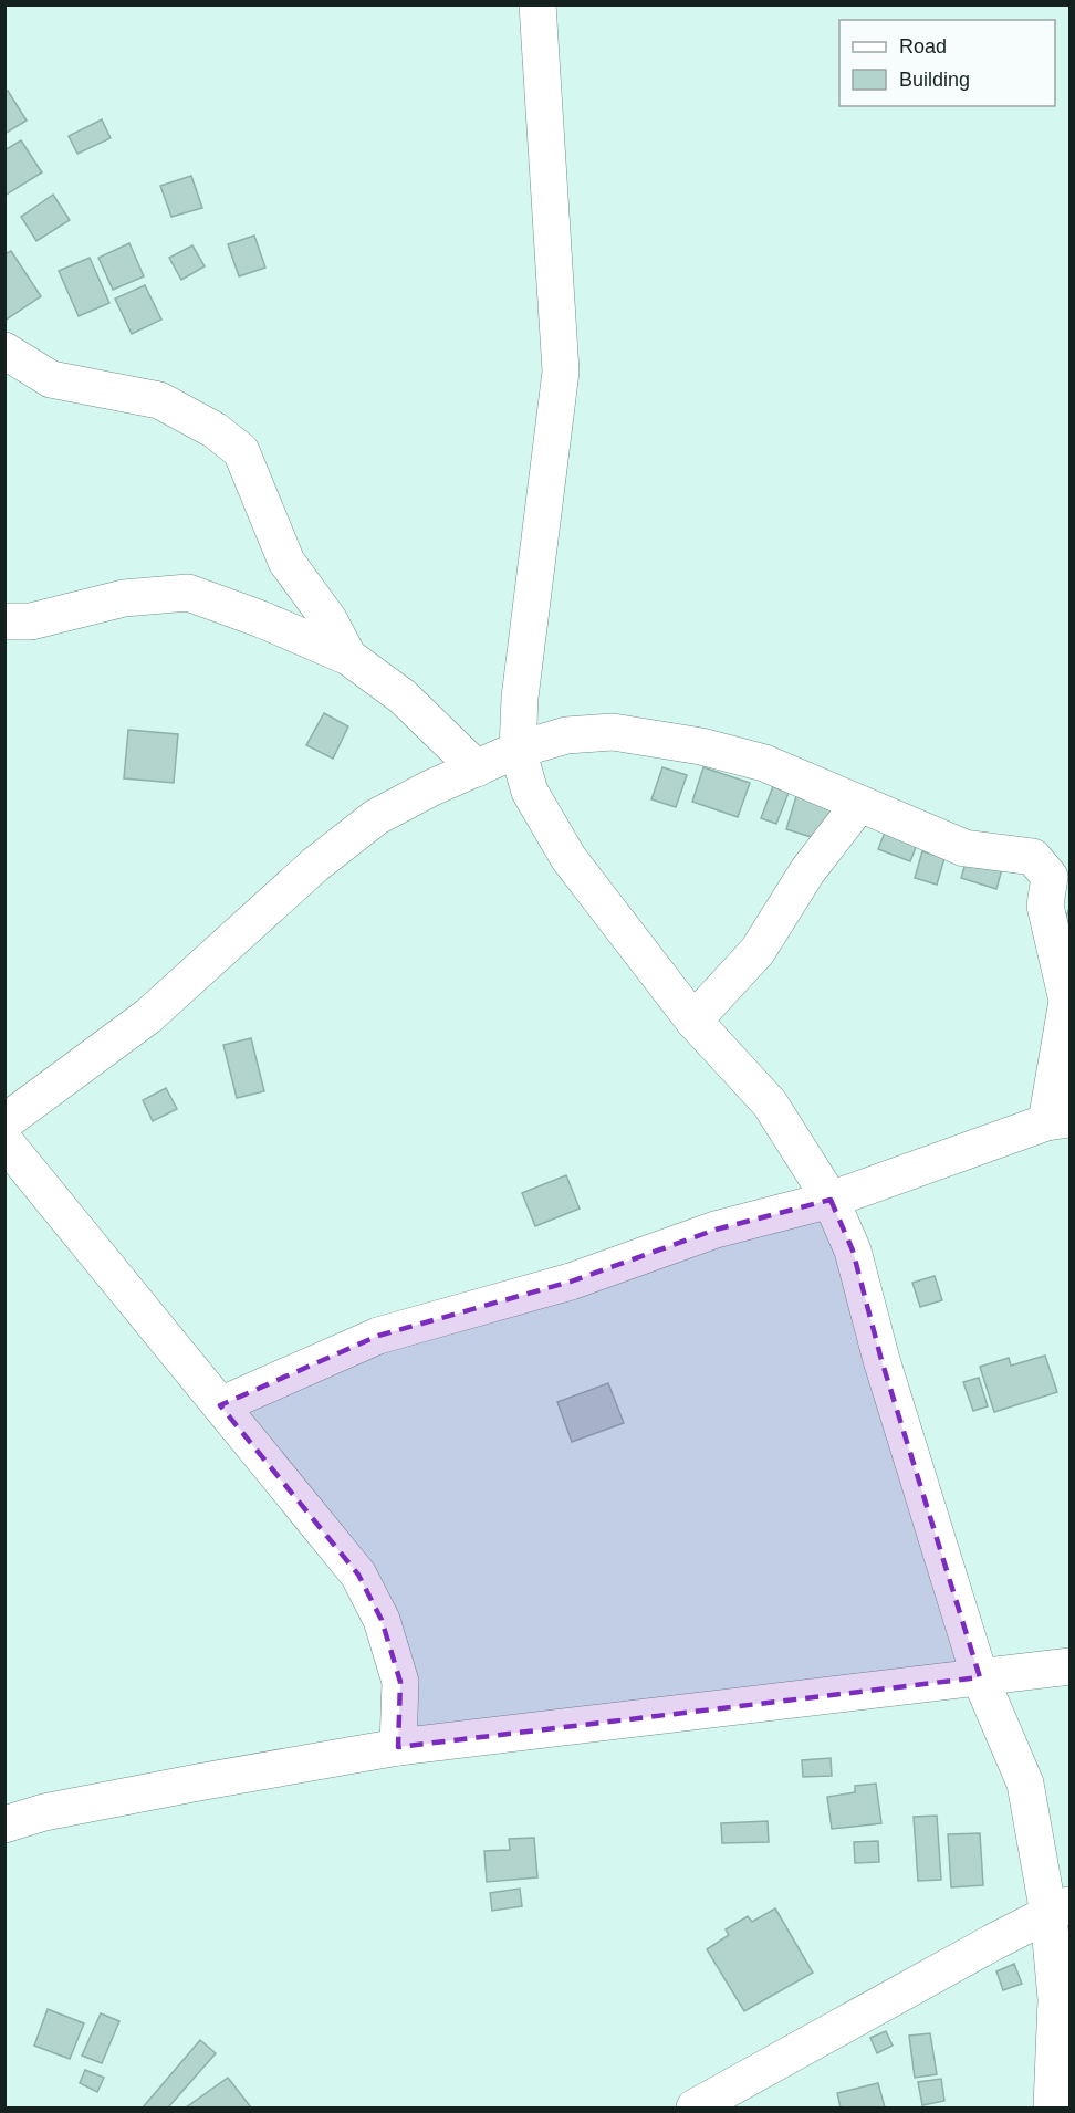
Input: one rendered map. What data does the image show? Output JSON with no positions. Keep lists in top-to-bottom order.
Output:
{
  "legend": ["Road", "Building"]
}
